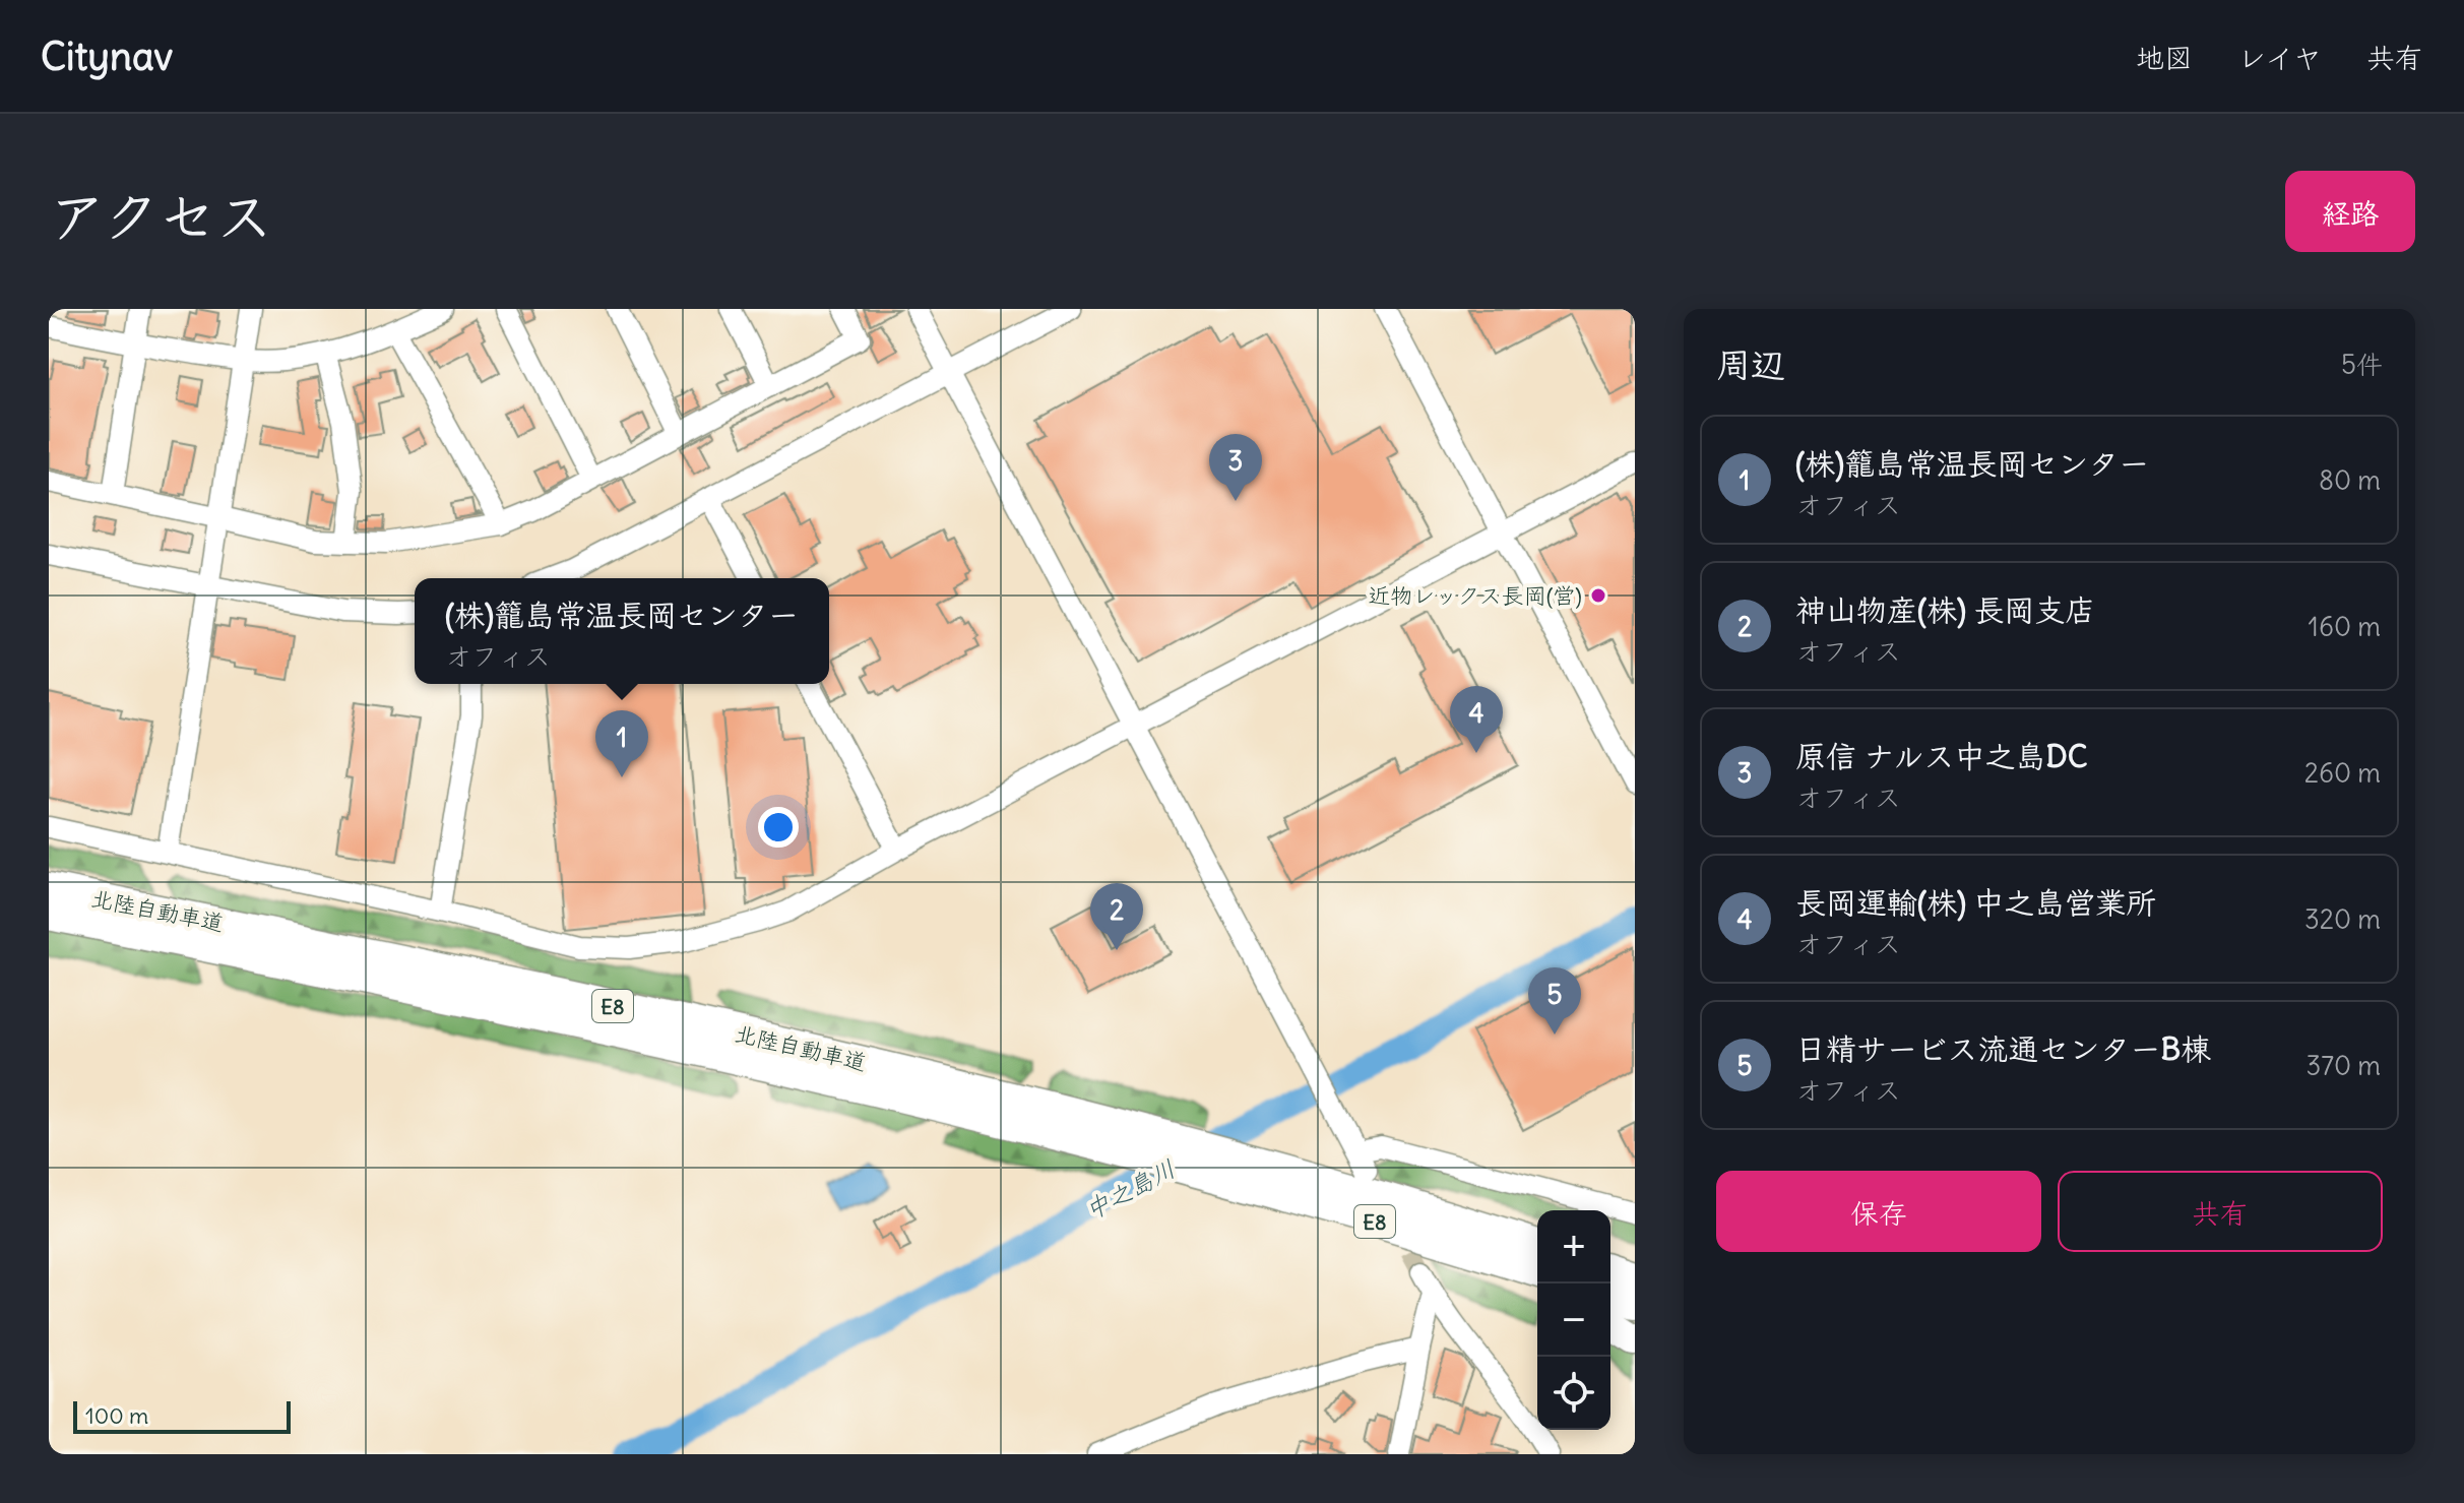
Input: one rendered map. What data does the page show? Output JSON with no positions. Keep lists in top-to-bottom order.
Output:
{
  "streets": {
    "highway": ["北陸自動車道", "E8"]
  },
  "crossings": [
    ["北陸自動車道", "E8"]
  ],
  "water": ["中之島川"],
  "places": ["近物レックス長岡(営)"],
  "scale_bar": "100 m",
  "page": {
    "header": "Citynav",
    "nav": ["地図", "レイヤ", "共有"],
    "title": "アクセス",
    "buttons": [
      "経路",
      ["保存", "共有"]
    ],
    "heading": ["周辺", "5件"],
    "list": [
      {
        "mark": "1",
        "name": "(株)籠島常温長岡センター",
        "note": "オフィス",
        "value": "80 m"
      },
      {
        "mark": "2",
        "name": "神山物産(株) 長岡支店",
        "note": "オフィス",
        "value": "160 m"
      },
      {
        "mark": "3",
        "name": "原信 ナルス中之島DC",
        "note": "オフィス",
        "value": "260 m"
      },
      {
        "mark": "4",
        "name": "長岡運輸(株) 中之島営業所",
        "note": "オフィス",
        "value": "320 m"
      },
      {
        "mark": "5",
        "name": "日精サービス流通センターB棟",
        "note": "オフィス",
        "value": "370 m"
      }
    ],
    "pins": [
      "3",
      "4",
      "1",
      "2",
      "5"
    ],
    "popup": ["(株)籠島常温長岡センター", "オフィス"],
    "map_buttons": ["+", "−"],
    "scale": "100 m"
  }
}
